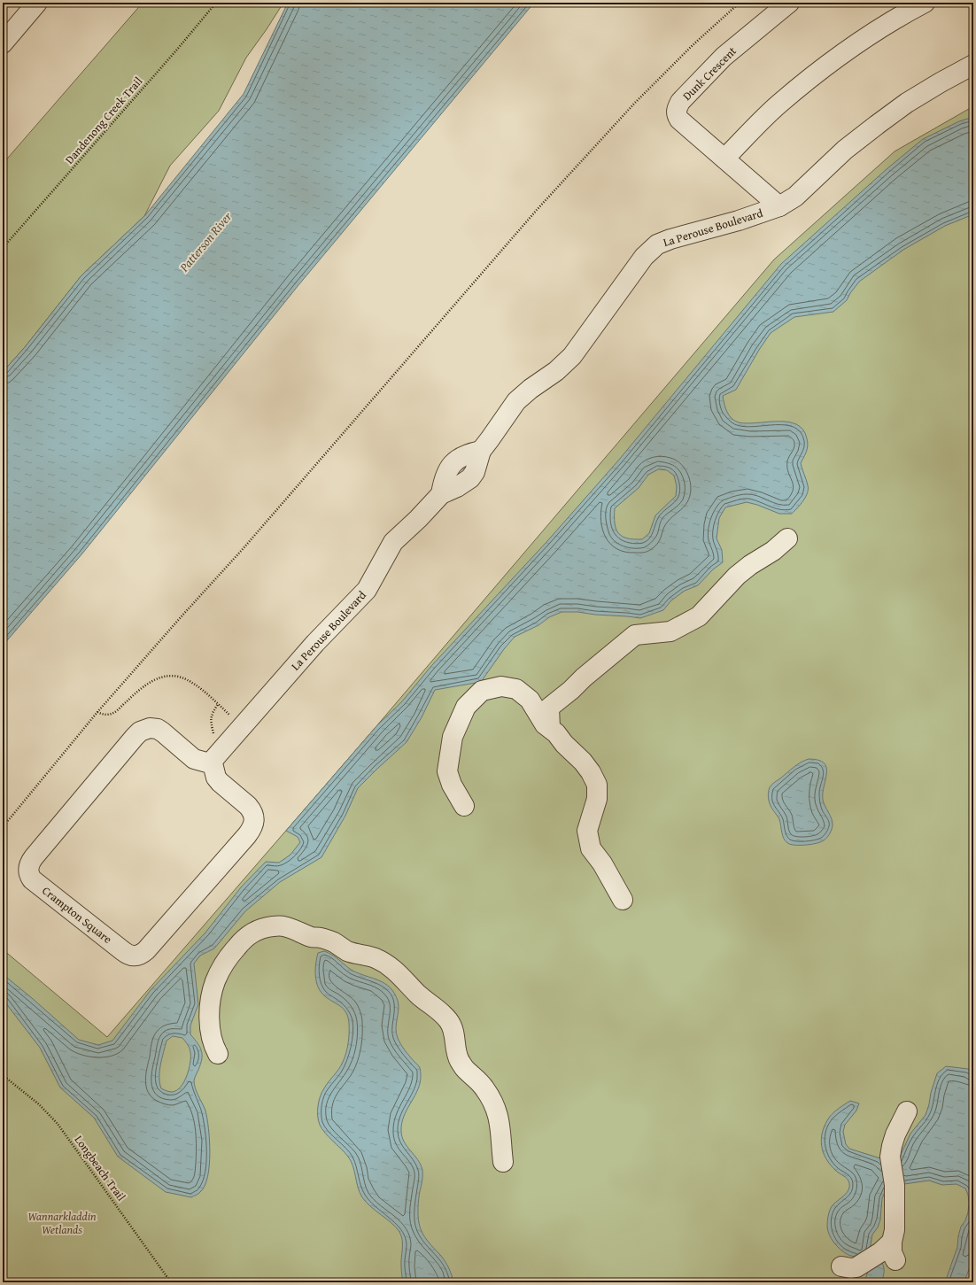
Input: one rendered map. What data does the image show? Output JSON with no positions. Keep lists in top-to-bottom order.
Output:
{
  "streets": {
    "street": ["Dunk Crescent", "La Perouse Boulevard", "Crampton Square"],
    "path": ["Dandenong Creek Trail", "Longbeach Trail"]
  },
  "crossings": [
    ["Dunk Crescent", "La Perouse Boulevard"],
    ["La Perouse Boulevard", "Crampton Square"]
  ],
  "water": ["Patterson River"],
  "parks": ["Wannarkladdin Wetlands"]
}
